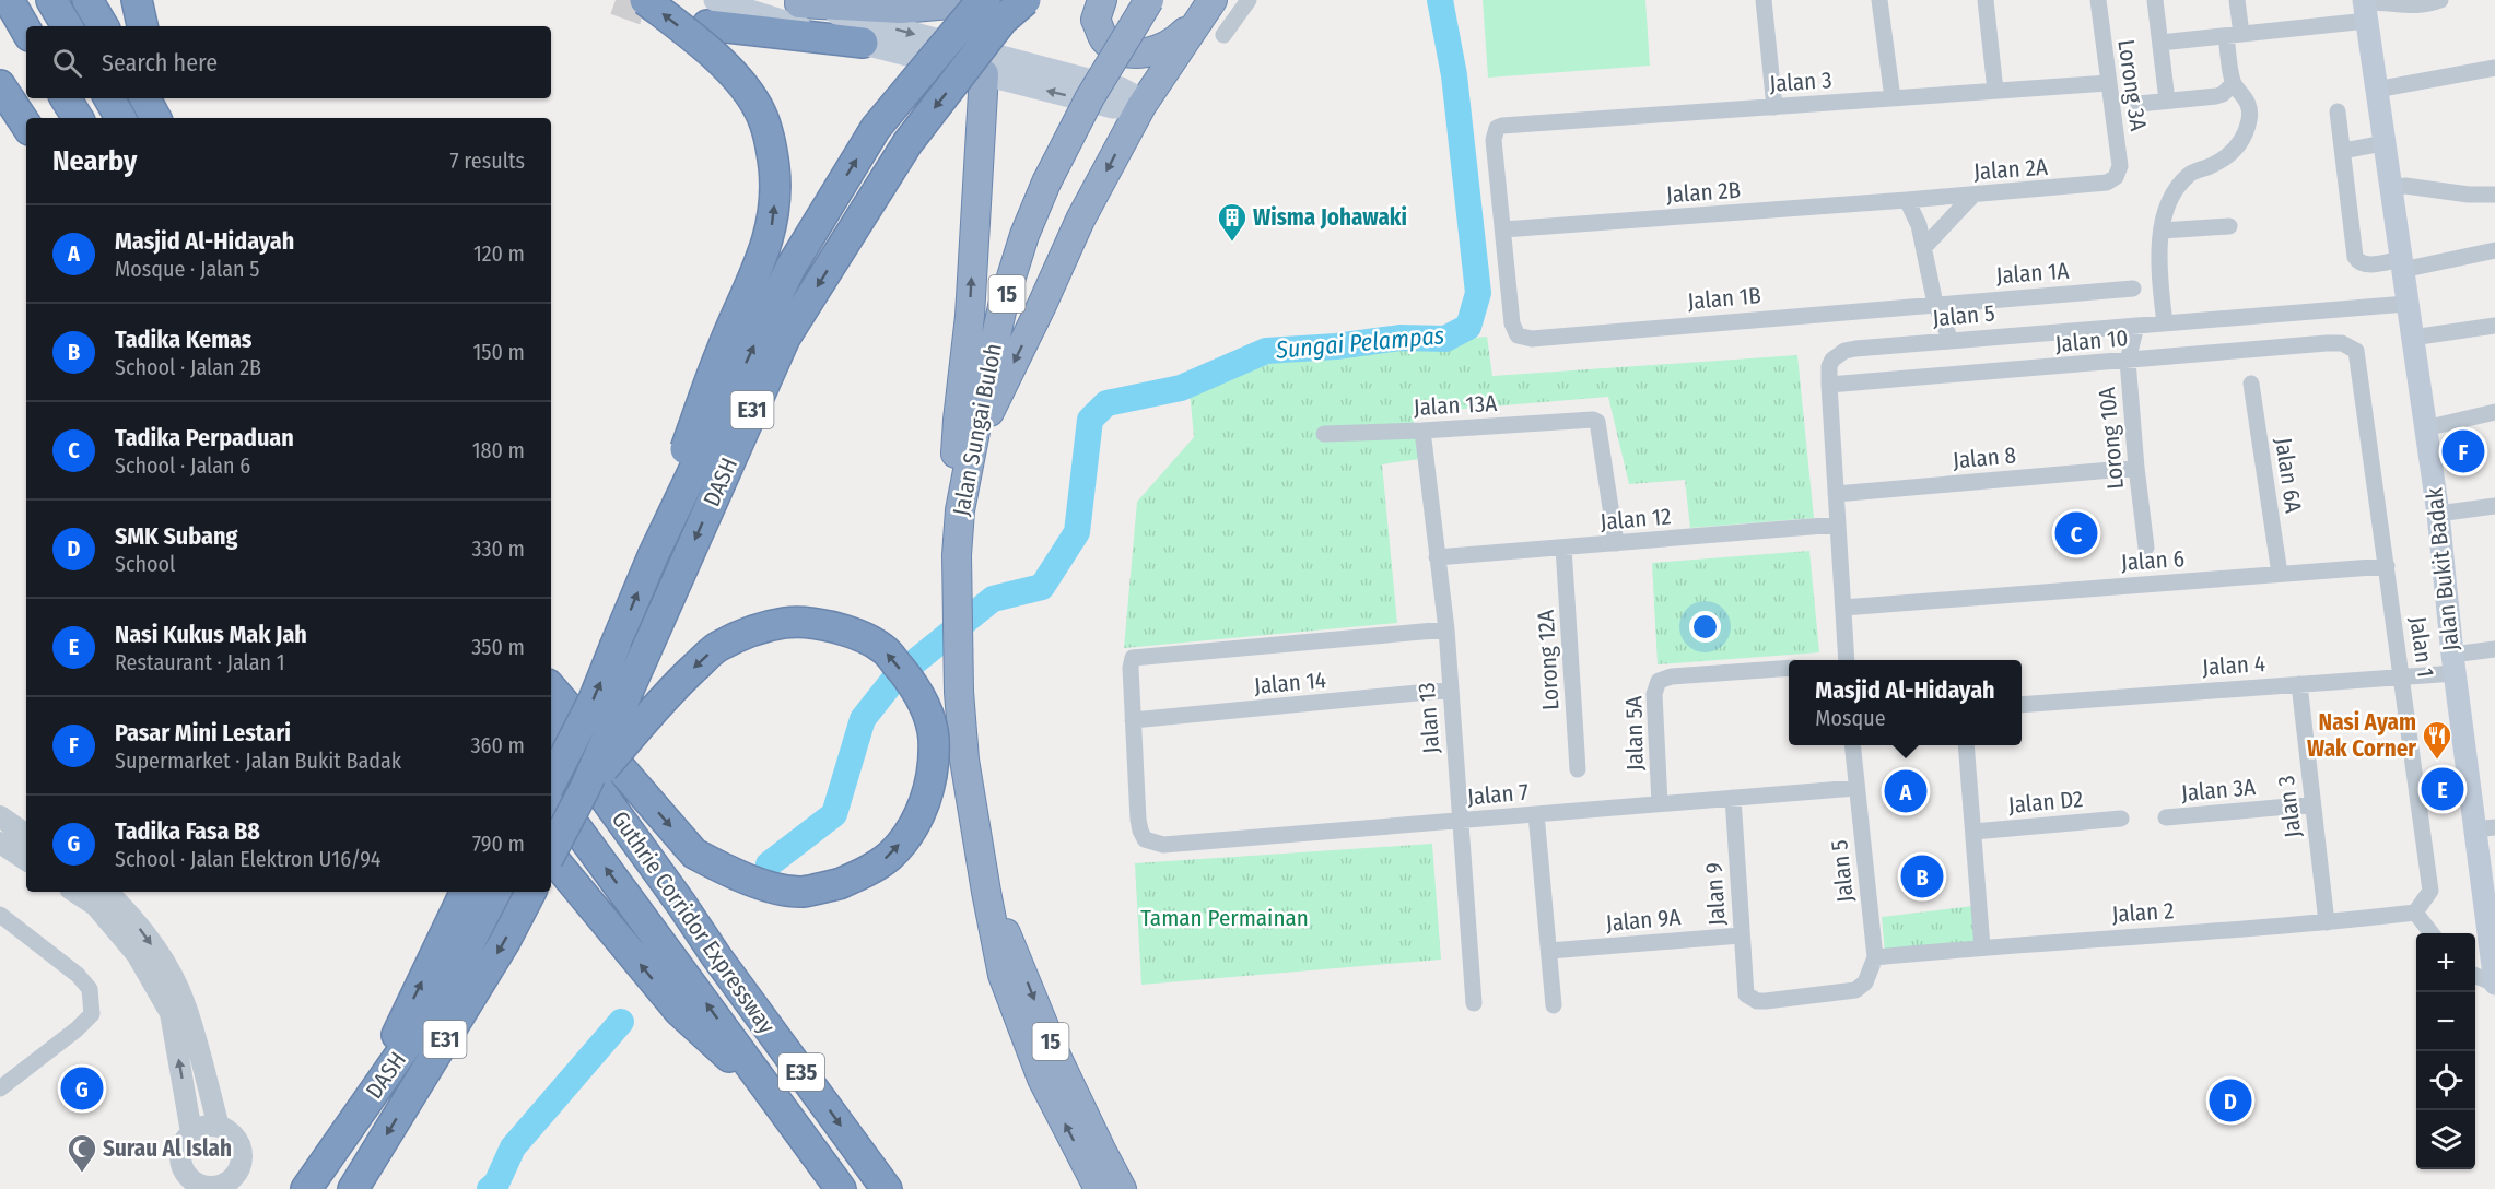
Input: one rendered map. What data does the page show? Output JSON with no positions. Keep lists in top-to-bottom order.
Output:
{
  "streets": {
    "highway": [
      "15",
      "E31",
      "Jalan Sungai Buloh",
      "DASH",
      "Guthrie Corridor Expressway",
      "E35"
    ],
    "main road": ["Jalan Bukit Badak"],
    "street": [
      "Jalan 3",
      "Lorong 3A",
      "Jalan 2A",
      "Jalan 2B",
      "Jalan 1A",
      "Jalan 1B",
      "Jalan 5",
      "Jalan 10",
      "Jalan 13A",
      "Lorong 10A",
      "Jalan 8",
      "Jalan 6A",
      "Jalan 12",
      "Jalan 6",
      "Jalan 1",
      "Lorong 12A",
      "Jalan 4",
      "Jalan 14",
      "Jalan 13",
      "Jalan 5A",
      "Jalan 3A",
      "Jalan 7",
      "Jalan D2",
      "Jalan 9",
      "Jalan 2",
      "Jalan 9A"
    ]
  },
  "crossings": [
    ["Jalan 3", "Lorong 3A"],
    ["Jalan 3", "Jalan 2B"],
    ["Jalan 3", "Jalan 1B"],
    ["Jalan 3", "Jalan 4"],
    ["Jalan 3", "Jalan 3A"],
    ["Jalan 3", "Jalan 2"],
    ["Lorong 3A", "Jalan 2A"],
    ["Jalan 2A", "Jalan 2B"],
    ["Jalan 2B", "Jalan 1B"],
    ["Jalan 1A", "Jalan 1B"],
    ["Jalan 5", "Jalan 10"],
    ["Jalan 5", "Lorong 10A"],
    ["Jalan 5", "Jalan 8"],
    ["Jalan 5", "Jalan 12"],
    ["Jalan 5", "Jalan 6"],
    ["Jalan 5", "Jalan Bukit Badak"],
    ["Jalan 5", "Jalan 7"],
    ["Jalan 5", "Jalan 9"],
    ["Jalan 5", "Jalan 2"],
    ["Jalan 10", "Lorong 10A"],
    ["Jalan 10", "Jalan 1"],
    ["Jalan 13A", "Jalan 12"],
    ["Jalan 13A", "Jalan 13"],
    ["Lorong 10A", "Jalan 8"],
    ["Jalan 6A", "Jalan 6"],
    ["Jalan 12", "Lorong 12A"],
    ["Jalan 12", "Jalan 13"],
    ["Jalan 6", "Jalan 1"],
    ["Jalan Bukit Badak", "Jalan 4"],
    ["Jalan 1", "Jalan 4"],
    ["Jalan 1", "Jalan 2"],
    ["Jalan 14", "Jalan 13"],
    ["Jalan 14", "Jalan 7"],
    ["Jalan 13", "Jalan 7"],
    ["Jalan 5A", "Jalan 7"],
    ["Jalan 7", "Jalan 9"],
    ["Jalan 9", "Jalan 2"],
    ["Jalan 9", "Jalan 9A"]
  ],
  "water": ["Sungai Pelampas"],
  "parks": ["Taman Permainan"],
  "places": {
    "building": ["Wisma Johawaki"],
    "restaurant": ["Nasi Ayam Wak Corner"],
    "mosque": ["Surau Al Islah"]
  },
  "page": {
    "search": "Search here",
    "heading": ["Nearby", "7 results"],
    "list": [
      {
        "mark": "A",
        "name": "Masjid Al-Hidayah",
        "note": "Mosque · Jalan 5",
        "value": "120 m"
      },
      {
        "mark": "B",
        "name": "Tadika Kemas",
        "note": "School · Jalan 2B",
        "value": "150 m"
      },
      {
        "mark": "C",
        "name": "Tadika Perpaduan",
        "note": "School · Jalan 6",
        "value": "180 m"
      },
      {
        "mark": "D",
        "name": "SMK Subang",
        "note": "School",
        "value": "330 m"
      },
      {
        "mark": "E",
        "name": "Nasi Kukus Mak Jah",
        "note": "Restaurant · Jalan 1",
        "value": "350 m"
      },
      {
        "mark": "F",
        "name": "Pasar Mini Lestari",
        "note": "Supermarket · Jalan Bukit Badak",
        "value": "360 m"
      },
      {
        "mark": "G",
        "name": "Tadika Fasa B8",
        "note": "School · Jalan Elektron U16/94",
        "value": "790 m"
      }
    ],
    "pins": [
      "F",
      "C",
      "E",
      "A",
      "B",
      "G",
      "D"
    ],
    "popup": ["Masjid Al-Hidayah", "Mosque"],
    "map_buttons": ["+", "−"]
  }
}
